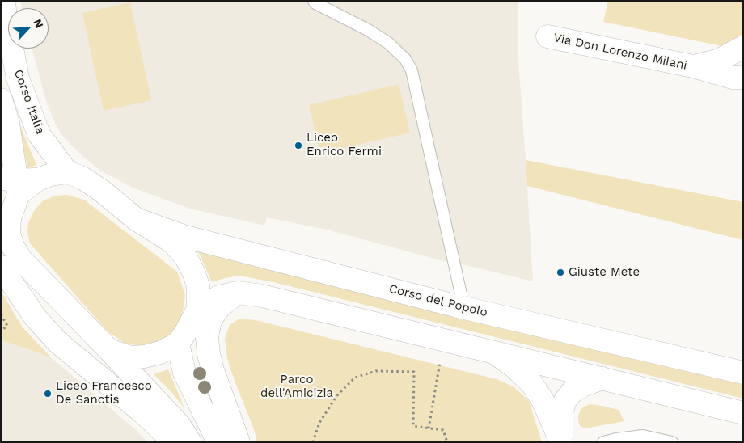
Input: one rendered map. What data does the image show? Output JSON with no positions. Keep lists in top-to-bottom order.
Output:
{
  "streets": {
    "street": ["Via Don Lorenzo Milani", "Corso Italia", "Corso del Popolo"]
  },
  "parks": ["Parco dell'Amicizia"],
  "places": ["Liceo Enrico Fermi", "Giuste Mete", "Liceo Francesco De Sanctis"],
  "north": "top right"
}
